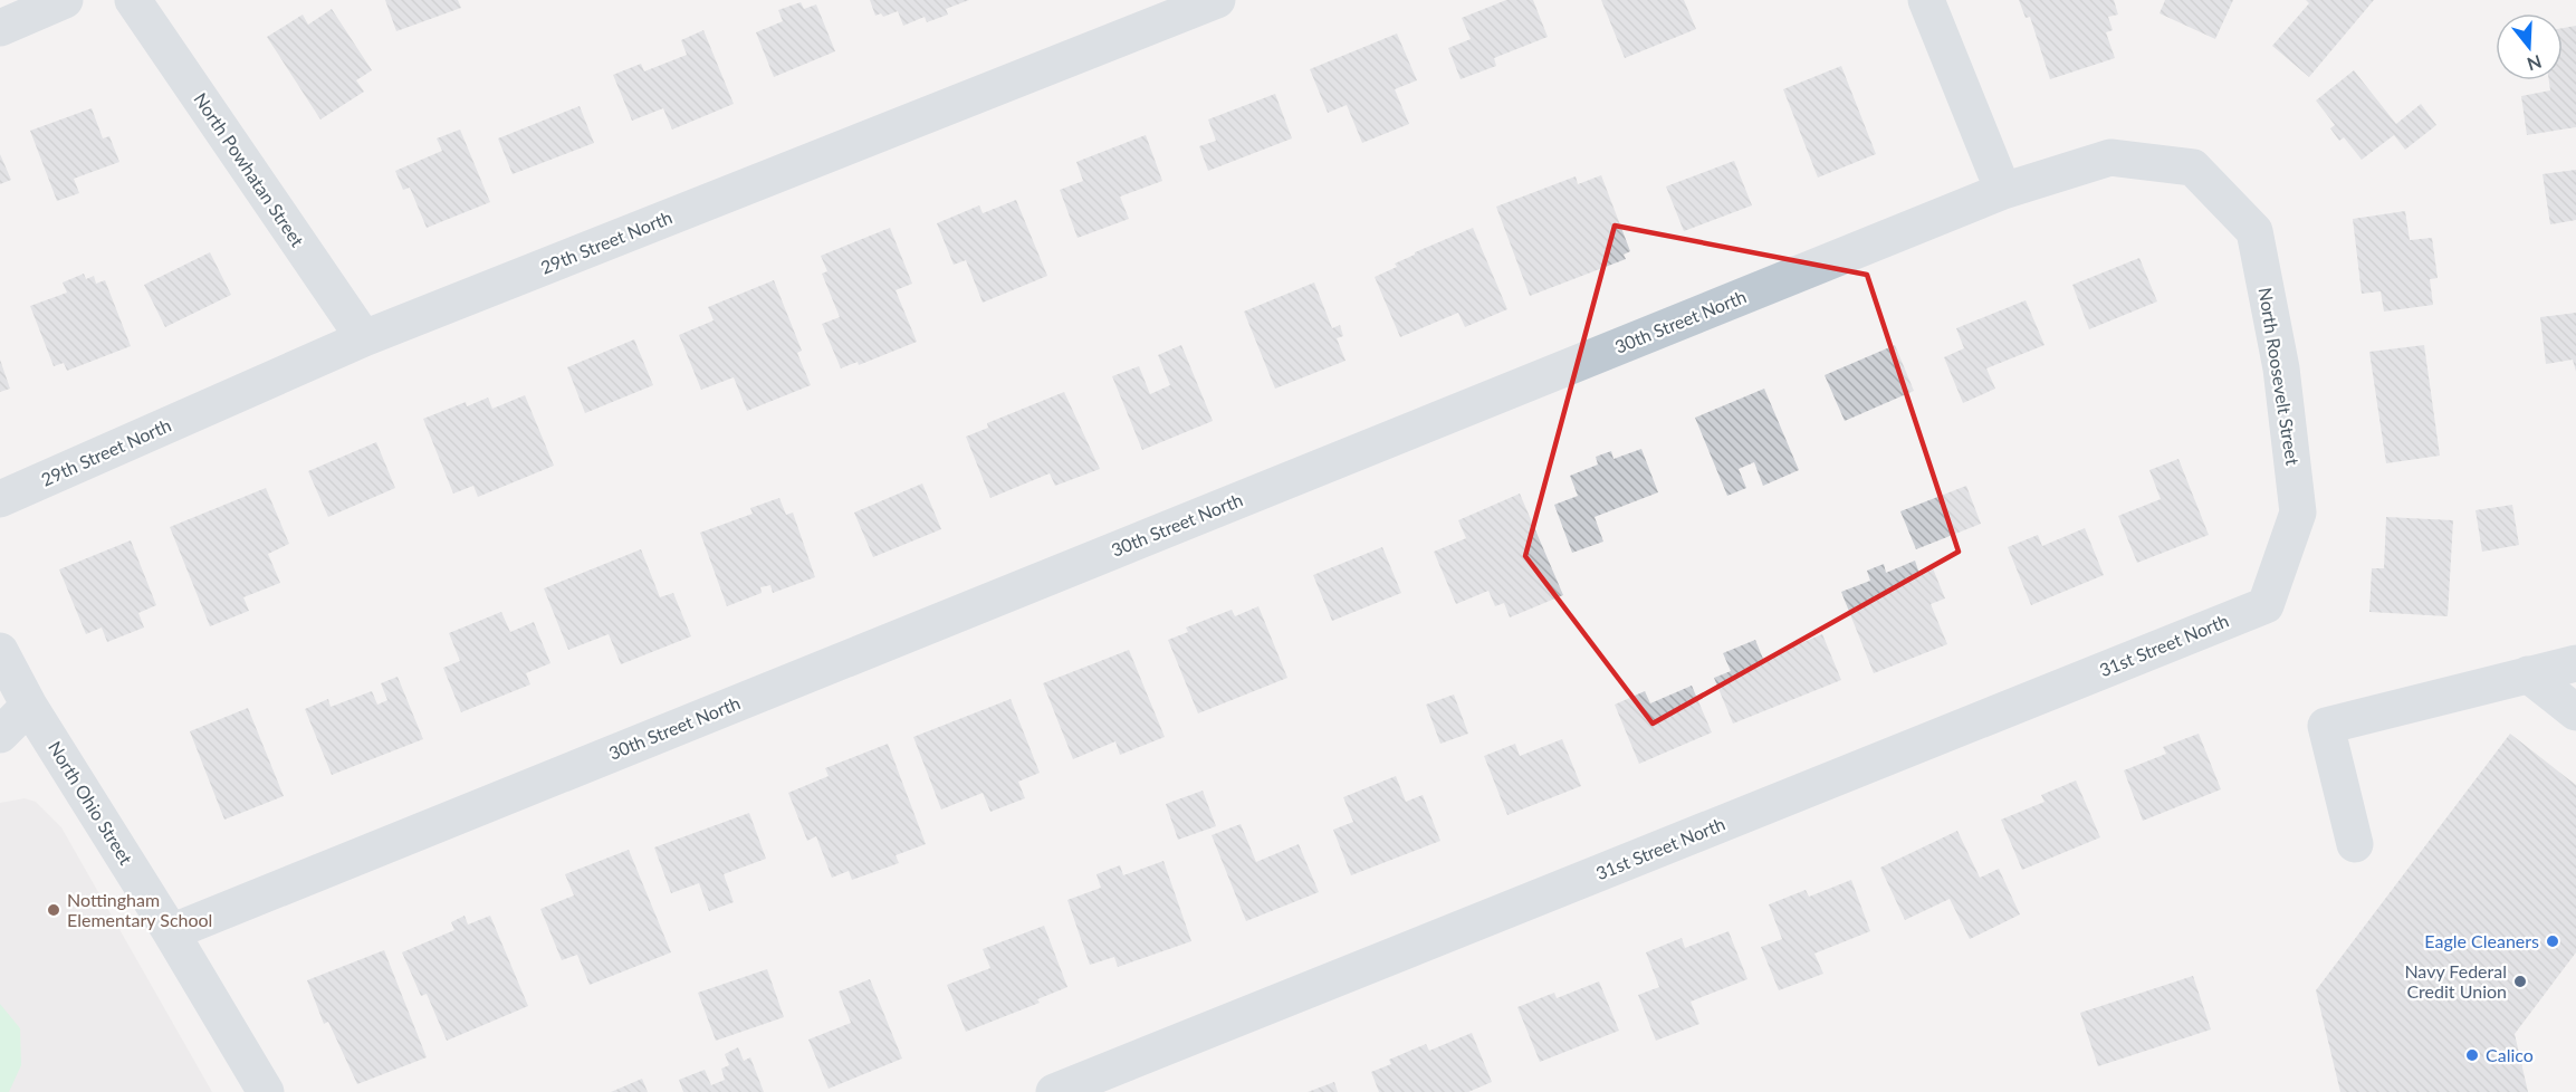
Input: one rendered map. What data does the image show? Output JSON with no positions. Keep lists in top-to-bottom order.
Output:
{
  "streets": {
    "street": [
      "North Powhatan Street",
      "29th Street North",
      "30th Street North",
      "North Roosevelt Street",
      "31st Street North",
      "North Ohio Street"
    ]
  },
  "crossings": [
    ["North Powhatan Street", "29th Street North"],
    ["30th Street North", "North Roosevelt Street"],
    ["30th Street North", "North Ohio Street"],
    ["North Roosevelt Street", "31st Street North"]
  ],
  "places": [
    "Nottingham Elementary School",
    "Eagle Cleaners",
    "Navy Federal Credit Union",
    "Calico"
  ],
  "north": "bottom"
}
